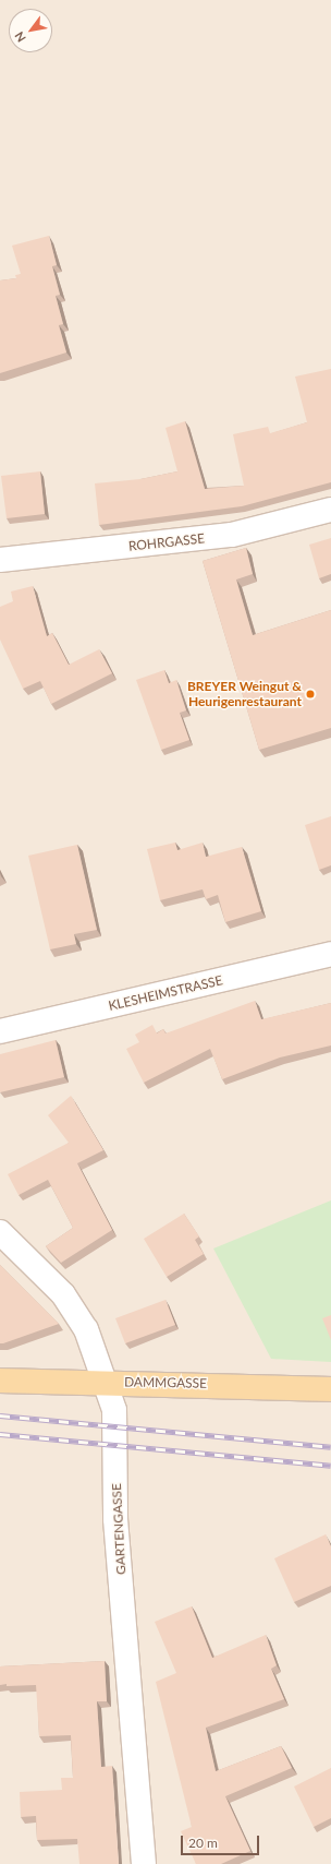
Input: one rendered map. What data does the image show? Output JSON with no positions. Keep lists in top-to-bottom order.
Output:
{
  "streets": {
    "main road": ["DAMMGASSE"],
    "street": ["ROHRGASSE", "KLESHEIMSTRASSE", "GARTENGASSE"]
  },
  "crossings": [
    ["DAMMGASSE", "GARTENGASSE"]
  ],
  "places": ["BREYER Weingut & Heurigenrestaurant"],
  "scale_bar": "20 m",
  "north": "bottom left"
}
